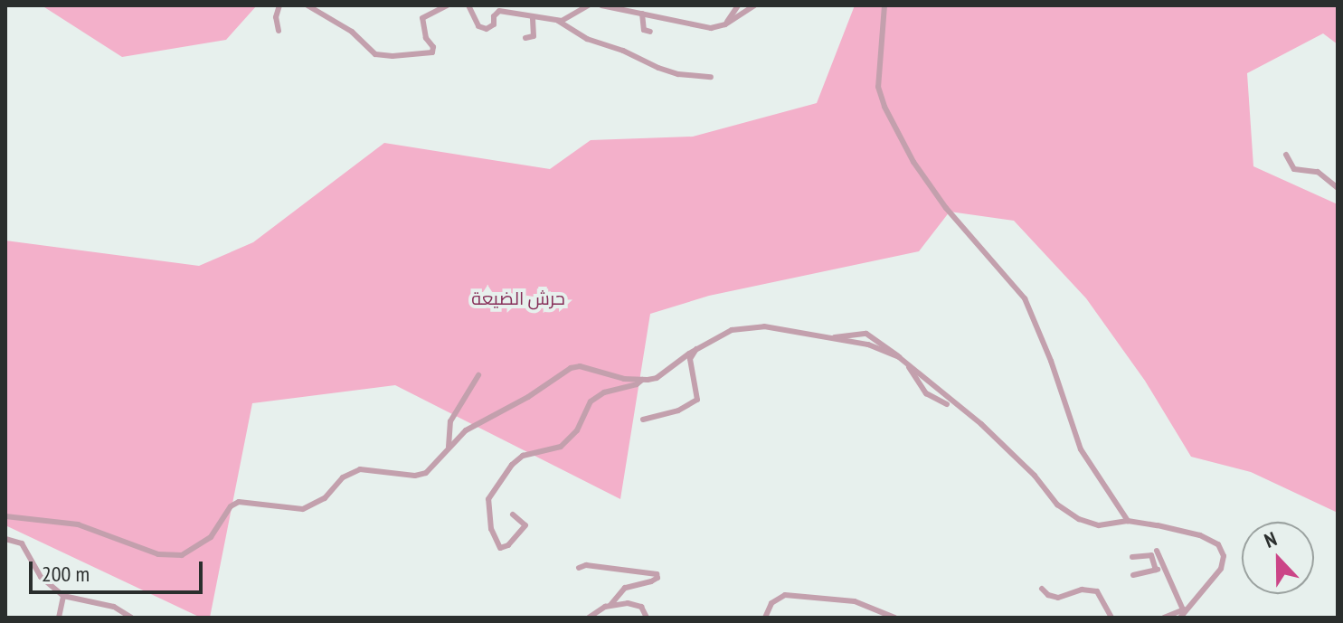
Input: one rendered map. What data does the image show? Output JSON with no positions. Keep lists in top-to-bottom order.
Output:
{
  "parks": ["حرش الضيعة"],
  "scale_bar": "200 m",
  "north": "top"
}
